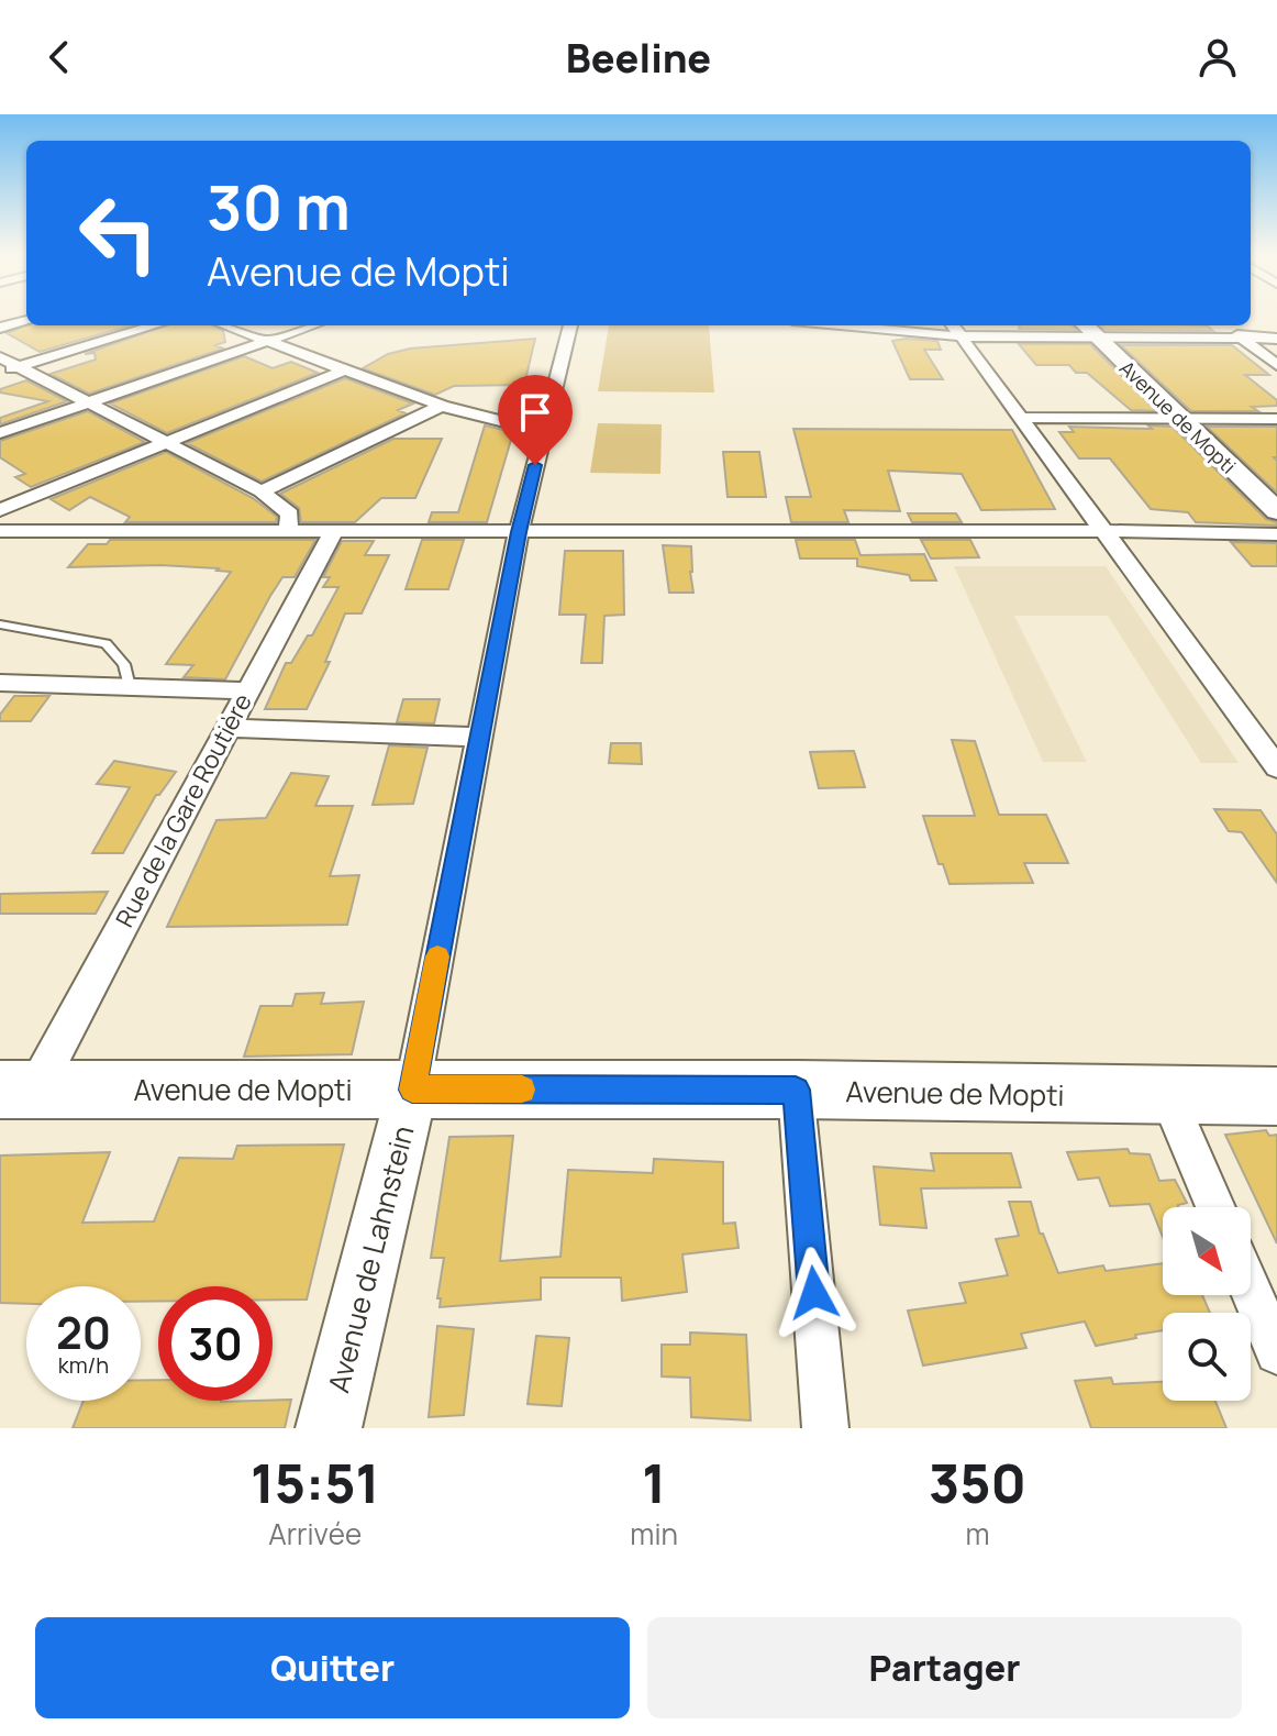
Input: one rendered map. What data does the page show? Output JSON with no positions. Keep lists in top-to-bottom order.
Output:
{
  "streets": {
    "main road": ["Avenue de Mopti"],
    "street": ["Rue de la Gare Routière", "Avenue de Lahnstein"]
  },
  "crossings": [
    ["Avenue de Mopti", "Rue de la Gare Routière"],
    ["Avenue de Mopti", "Avenue de Lahnstein"]
  ],
  "north": "bottom right",
  "page": {
    "header": "Beeline",
    "turn": ["30 m", "Avenue de Mopti"],
    "speed": "20 km/h",
    "limit": "30",
    "eta": [
      "15:51",
      "Arrivée",
      "1",
      "min",
      "350",
      "m"
    ],
    "buttons": ["Quitter", "Partager"]
  }
}
